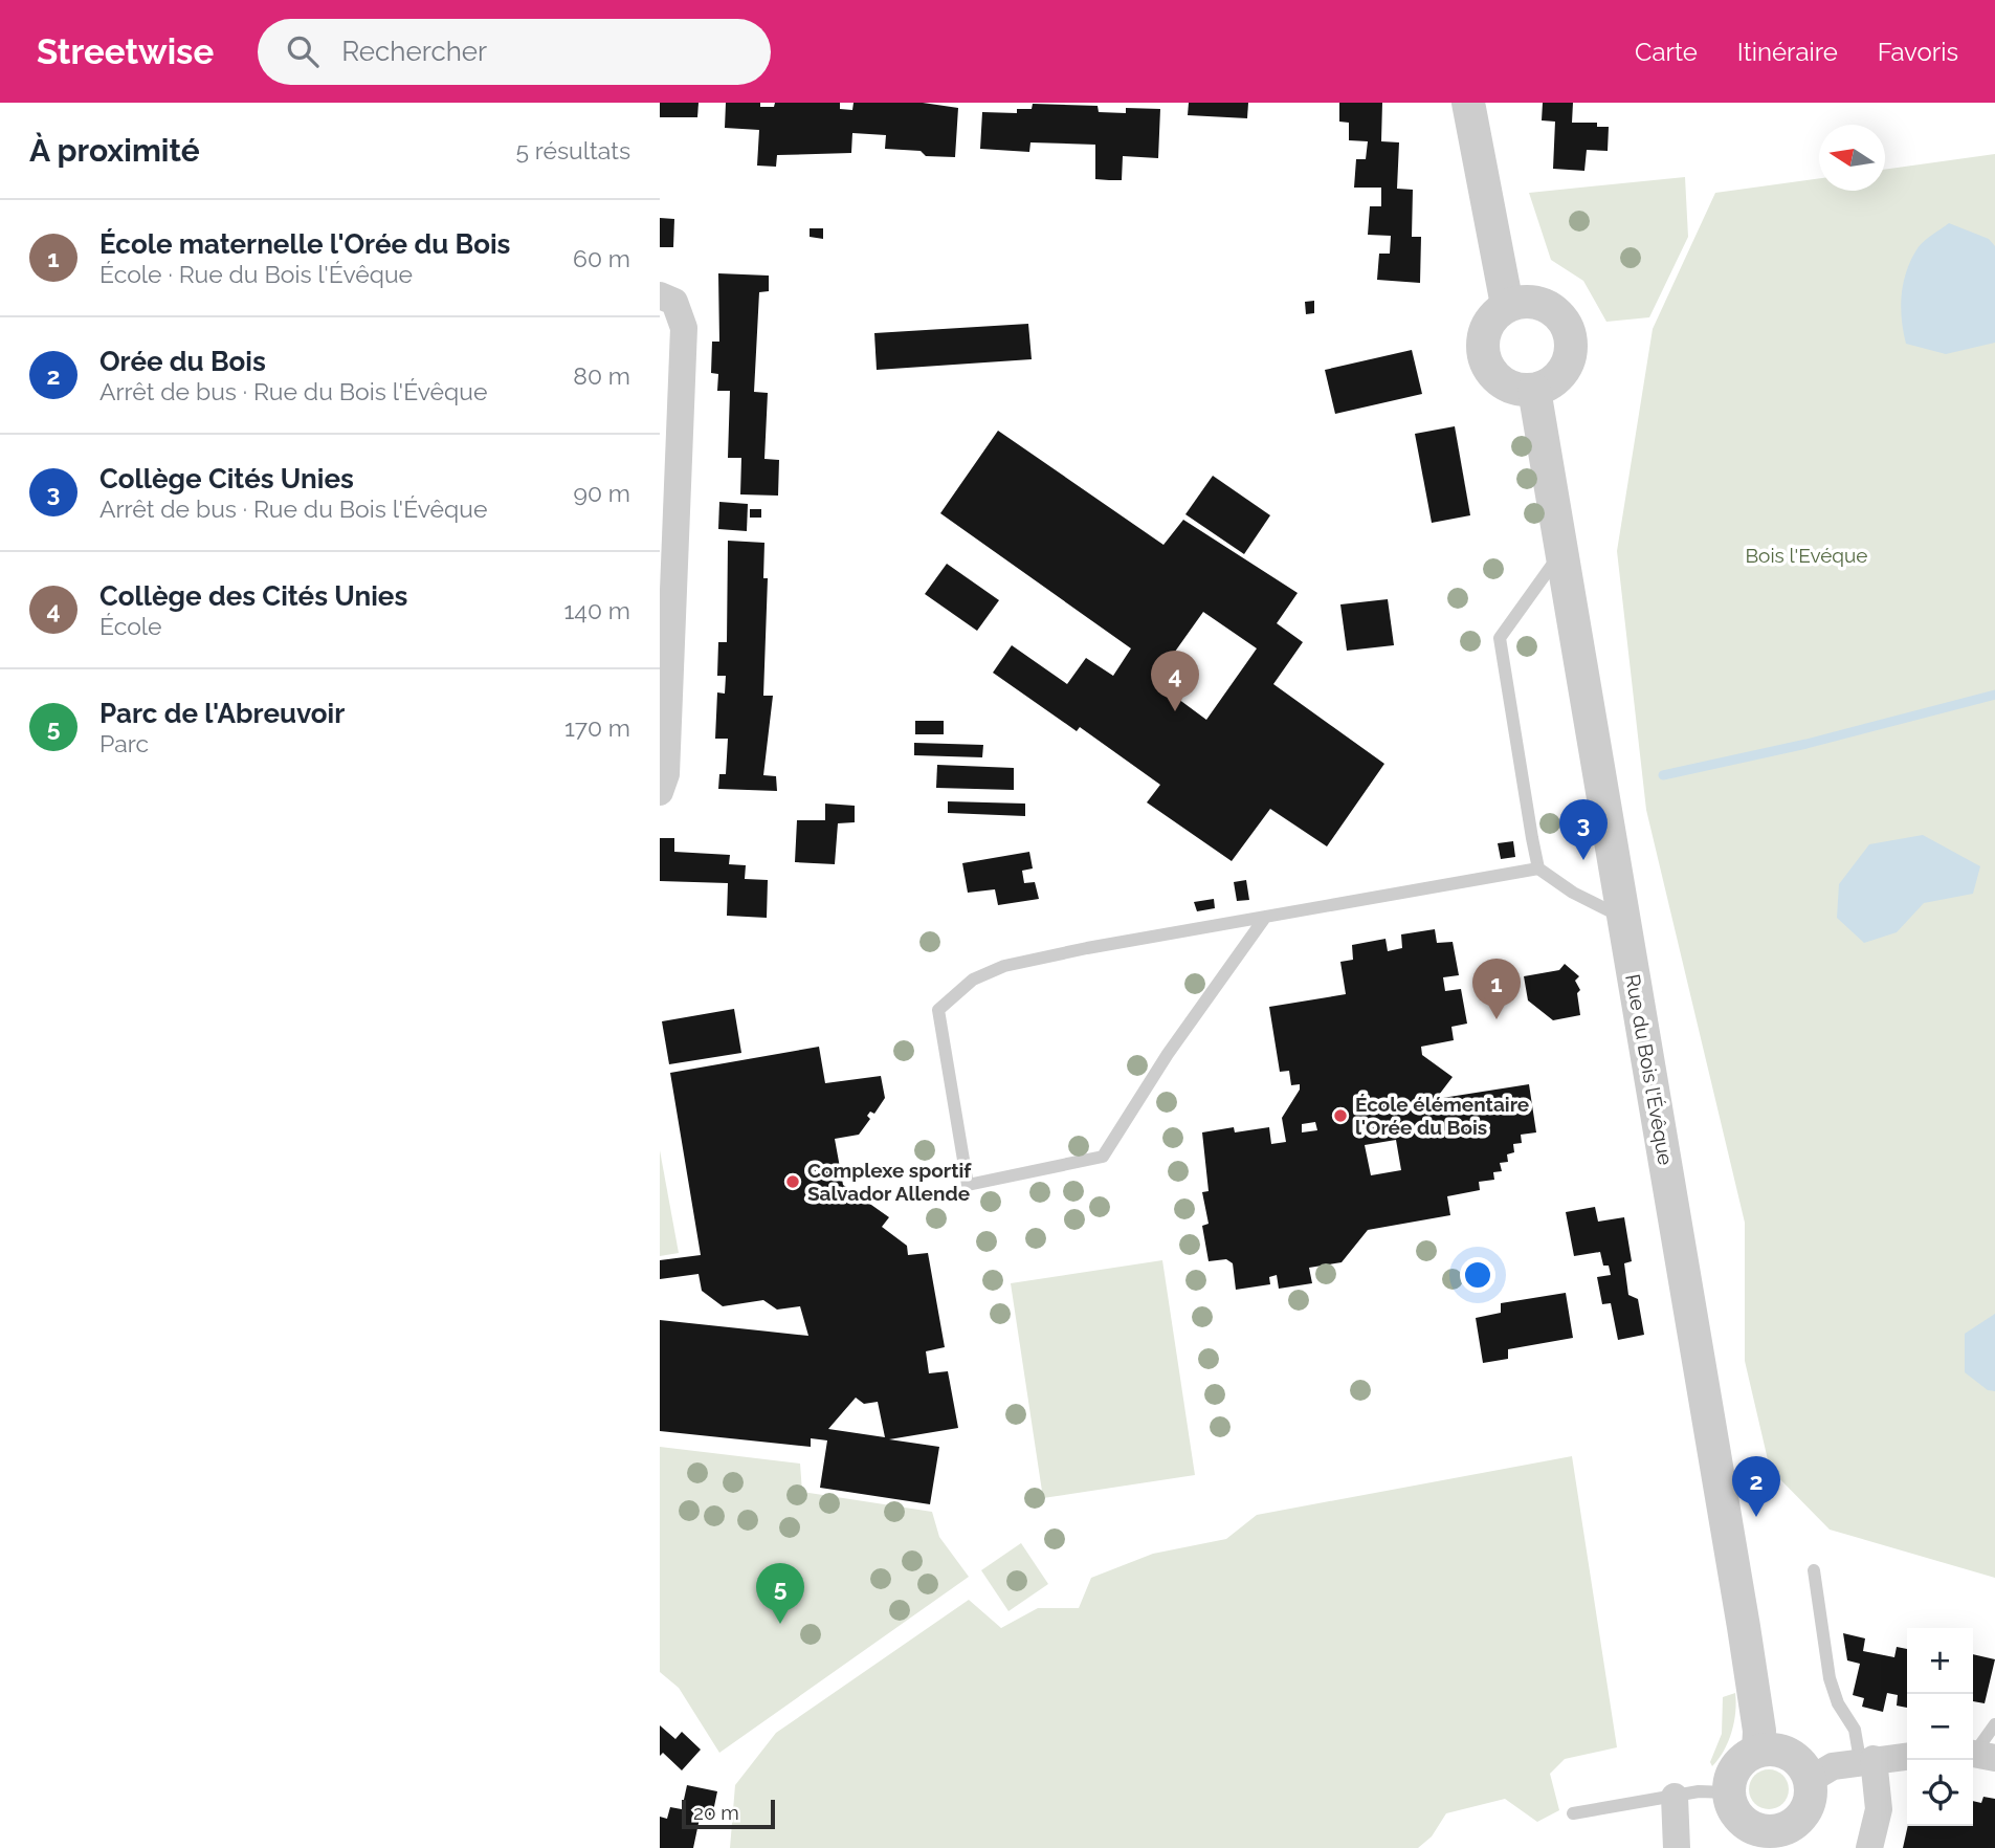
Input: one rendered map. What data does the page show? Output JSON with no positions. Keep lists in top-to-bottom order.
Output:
{
  "streets": {
    "street": ["Rue du Bois l'Évêque"]
  },
  "parks": ["Bois l'Evéque"],
  "places": ["École élémentaire l'Orée du Bois", "Complexe sportif Salvador Allende"],
  "scale_bar": "20 m",
  "north": "left",
  "page": {
    "header": "Streetwise",
    "search": "Rechercher",
    "nav": ["Carte", "Itinéraire", "Favoris"],
    "heading": ["À proximité", "5 résultats"],
    "list": [
      {
        "mark": "1",
        "name": "École maternelle l'Orée du Bois",
        "note": "École · Rue du Bois l'Évêque",
        "value": "60 m"
      },
      {
        "mark": "2",
        "name": "Orée du Bois",
        "note": "Arrêt de bus · Rue du Bois l'Évêque",
        "value": "80 m"
      },
      {
        "mark": "3",
        "name": "Collège Cités Unies",
        "note": "Arrêt de bus · Rue du Bois l'Évêque",
        "value": "90 m"
      },
      {
        "mark": "4",
        "name": "Collège des Cités Unies",
        "note": "École",
        "value": "140 m"
      },
      {
        "mark": "5",
        "name": "Parc de l'Abreuvoir",
        "note": "Parc",
        "value": "170 m"
      }
    ],
    "pins": [
      "4",
      "3",
      "1",
      "2",
      "5"
    ],
    "map_buttons": ["+", "−"],
    "scale": "20 m"
  }
}
